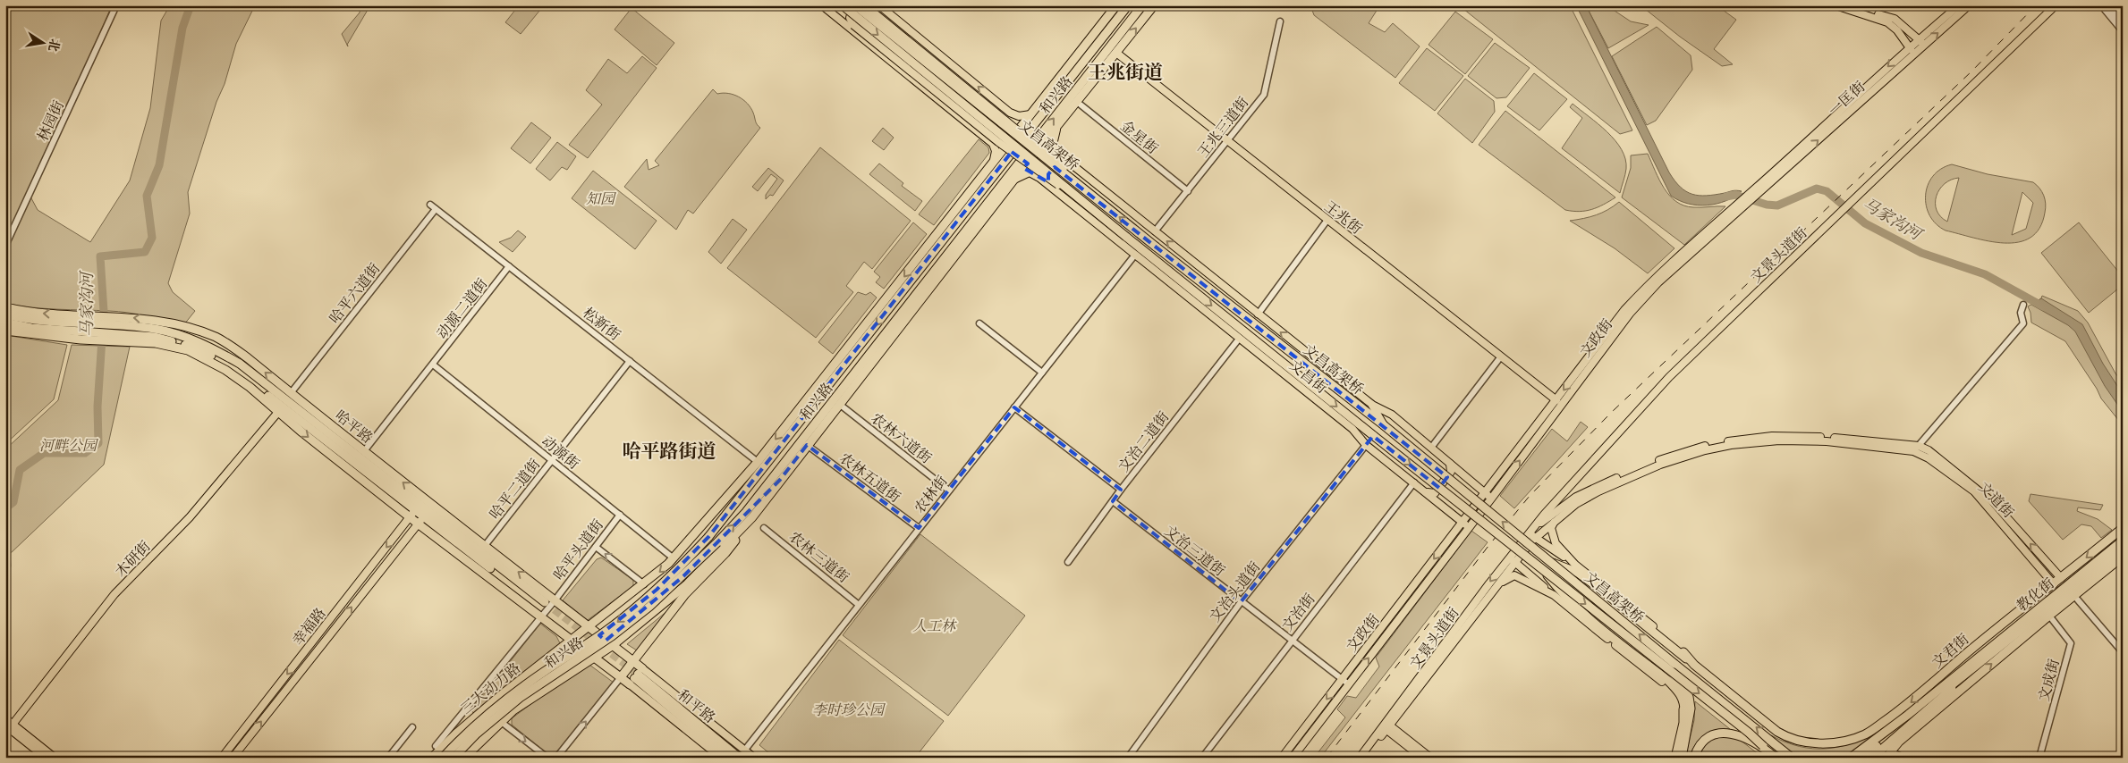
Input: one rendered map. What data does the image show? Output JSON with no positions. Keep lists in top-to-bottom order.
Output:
{
  "streets": {
    "highway": [
      "和兴路",
      "文昌高架桥",
      "哈平路",
      "教化街",
      "文君街",
      "三大动力路"
    ],
    "main road": [
      "一匡街",
      "王兆街",
      "文景头道街",
      "文政街",
      "文昌街",
      "文道街",
      "木研街",
      "幸福路",
      "和平路"
    ],
    "street": [
      "林园街",
      "王兆三道街",
      "金星街",
      "哈平六道街",
      "动源二道街",
      "松新街",
      "农林六道街",
      "文治二道街",
      "动源街",
      "农林五道街",
      "哈平二道街",
      "农林街",
      "哈平头道街",
      "文治三道街",
      "农林三道街",
      "文治头道街",
      "文治街",
      "文成街"
    ]
  },
  "crossings": [
    ["和兴路", "金星街"],
    ["和兴路", "王兆街"],
    ["和兴路", "松新街"],
    ["和兴路", "文昌街"],
    ["和兴路", "哈平路"],
    ["和兴路", "农林六道街"],
    ["和兴路", "动源街"],
    ["和兴路", "农林五道街"],
    ["和兴路", "三大动力路"],
    ["一匡街", "文政街"],
    ["王兆三道街", "金星街"],
    ["王兆三道街", "王兆街"],
    ["王兆街", "文政街"],
    ["文景头道街", "文道街"],
    ["哈平六道街", "松新街"],
    ["哈平六道街", "哈平路"],
    ["动源二道街", "松新街"],
    ["动源二道街", "哈平路"],
    ["动源二道街", "动源街"],
    ["松新街", "哈平二道街"],
    ["文政街", "文昌街"],
    ["文政街", "文治三道街"],
    ["文昌街", "文治二道街"],
    ["文昌街", "农林街"],
    ["文昌街", "文治头道街"],
    ["文昌街", "文治街"],
    ["哈平路", "哈平二道街"],
    ["哈平路", "哈平头道街"],
    ["哈平路", "木研街"],
    ["哈平路", "幸福路"],
    ["哈平路", "三大动力路"],
    ["哈平路", "和平路"],
    ["农林六道街", "农林街"],
    ["文治二道街", "文治三道街"],
    ["动源街", "哈平二道街"],
    ["动源街", "哈平头道街"],
    ["农林五道街", "农林街"],
    ["农林街", "农林三道街"],
    ["文道街", "文君街"],
    ["文治三道街", "文治头道街"],
    ["文治三道街", "文治街"]
  ],
  "one_way": ["文君街"],
  "districts": ["王兆街道", "哈平路街道"],
  "water": ["马家沟河"],
  "parks": [
    "知园",
    "河畔公园",
    "人工林",
    "李时珍公园"
  ],
  "north": "right"
}
